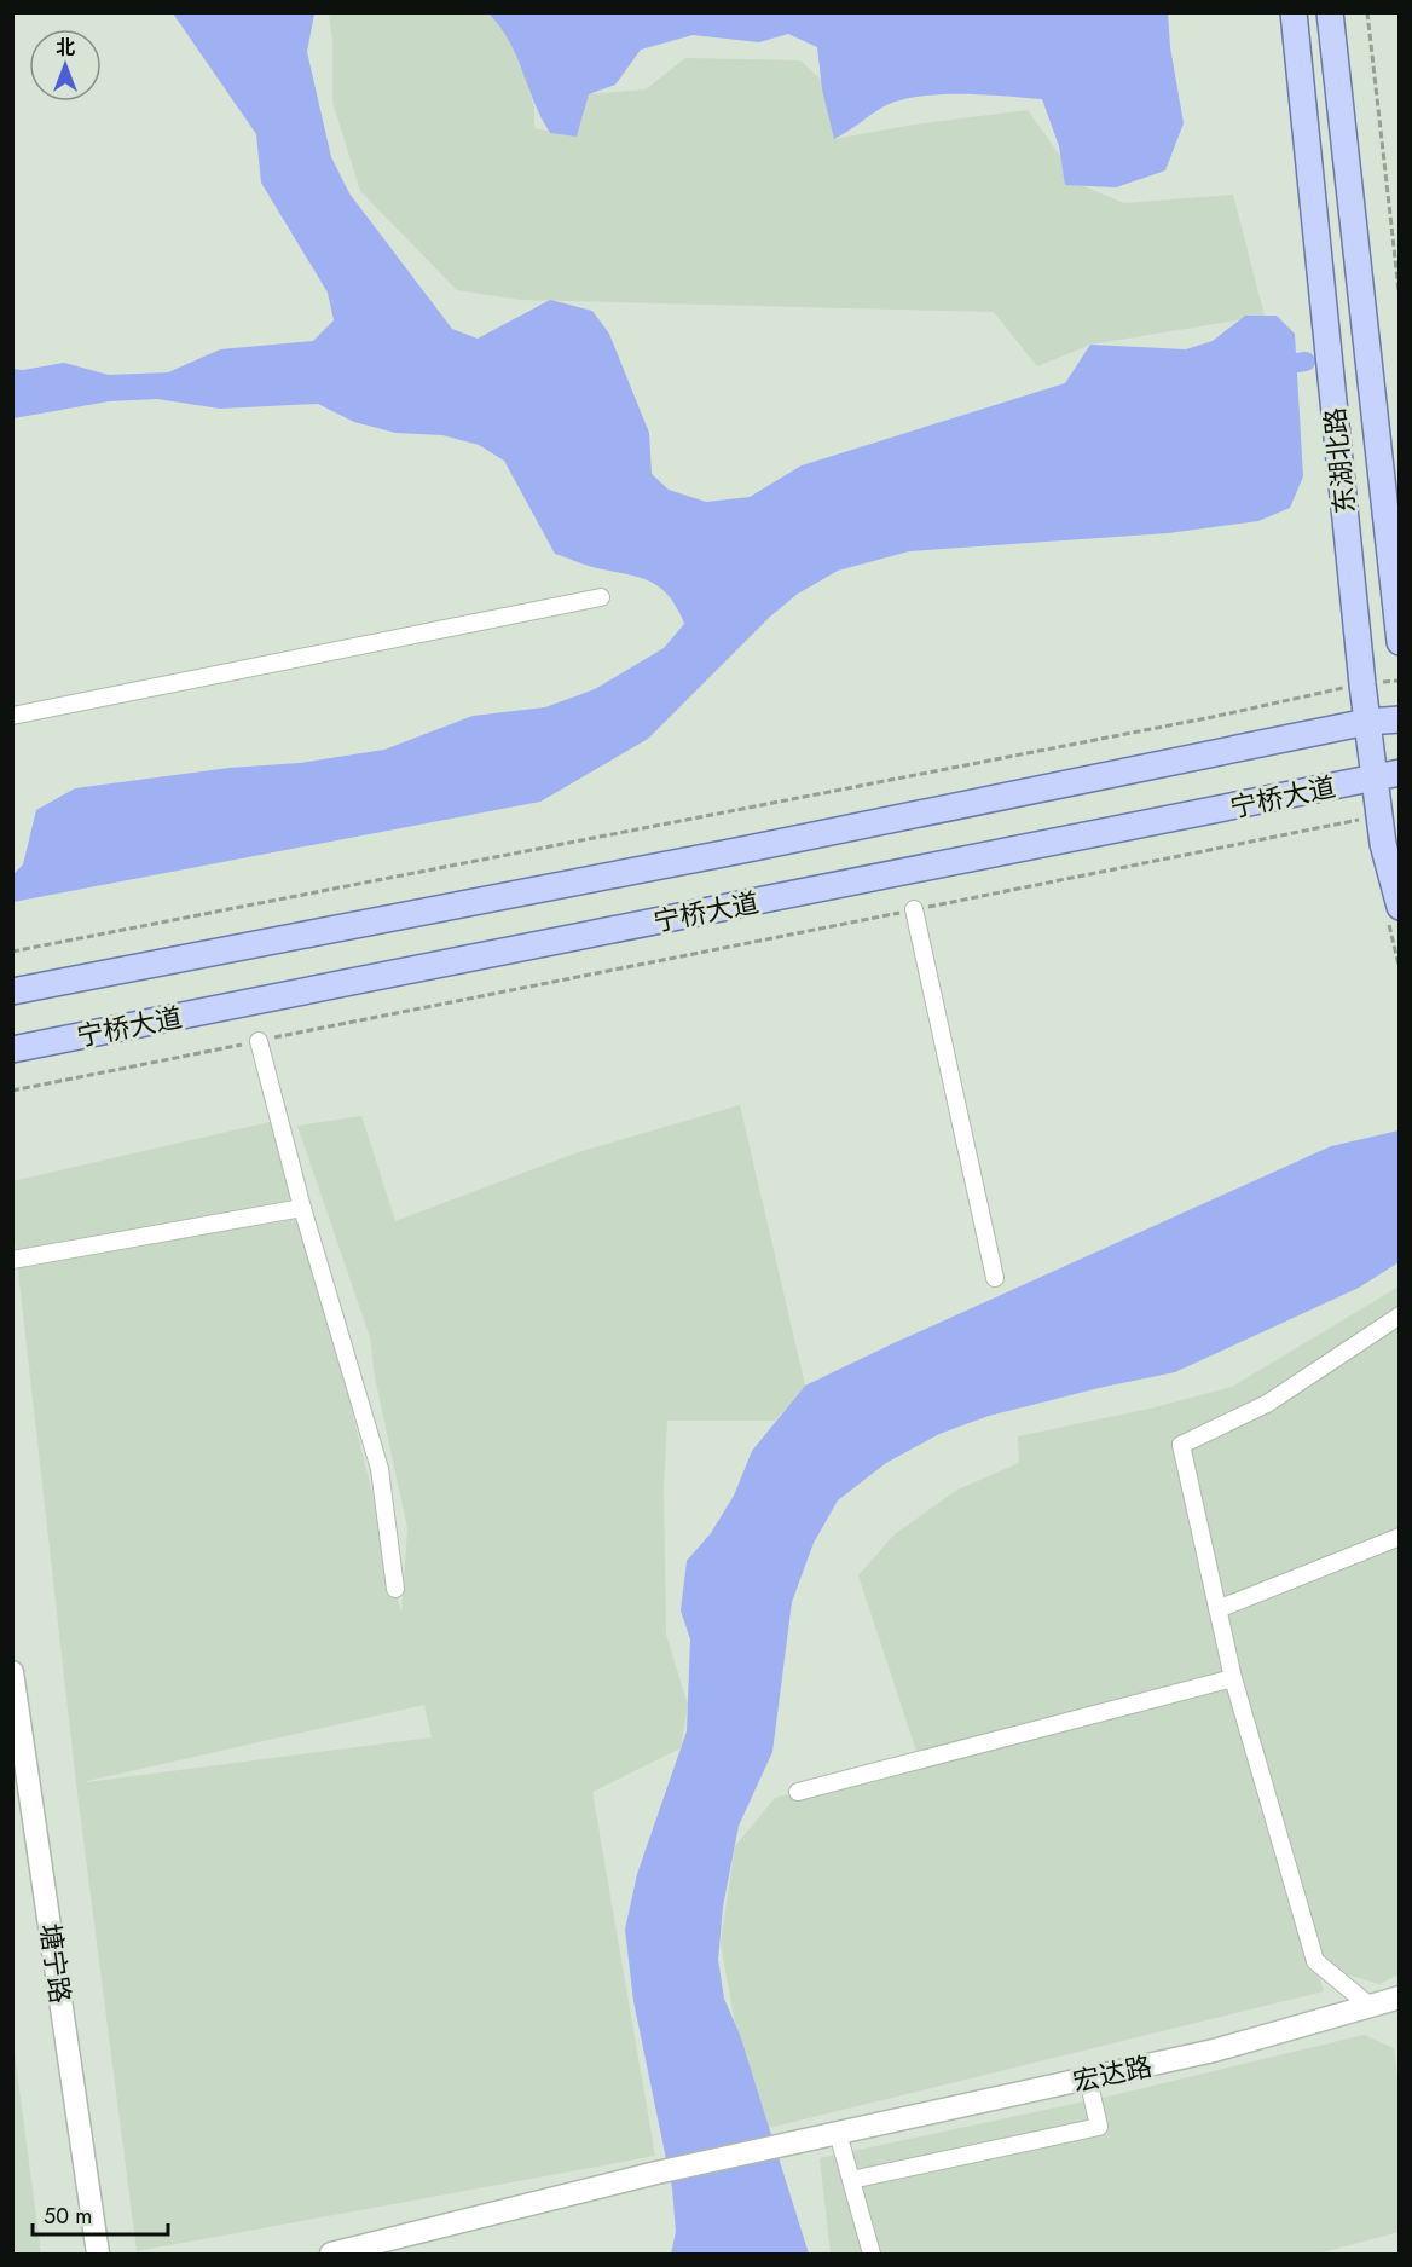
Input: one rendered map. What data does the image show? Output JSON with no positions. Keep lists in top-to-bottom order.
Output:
{
  "streets": {
    "main road": ["东湖北路", "宁桥大道"],
    "street": ["塘宁路", "宏达路"]
  },
  "crossings": [
    ["东湖北路", "宁桥大道"]
  ],
  "scale_bar": "50 m",
  "north": "top"
}
